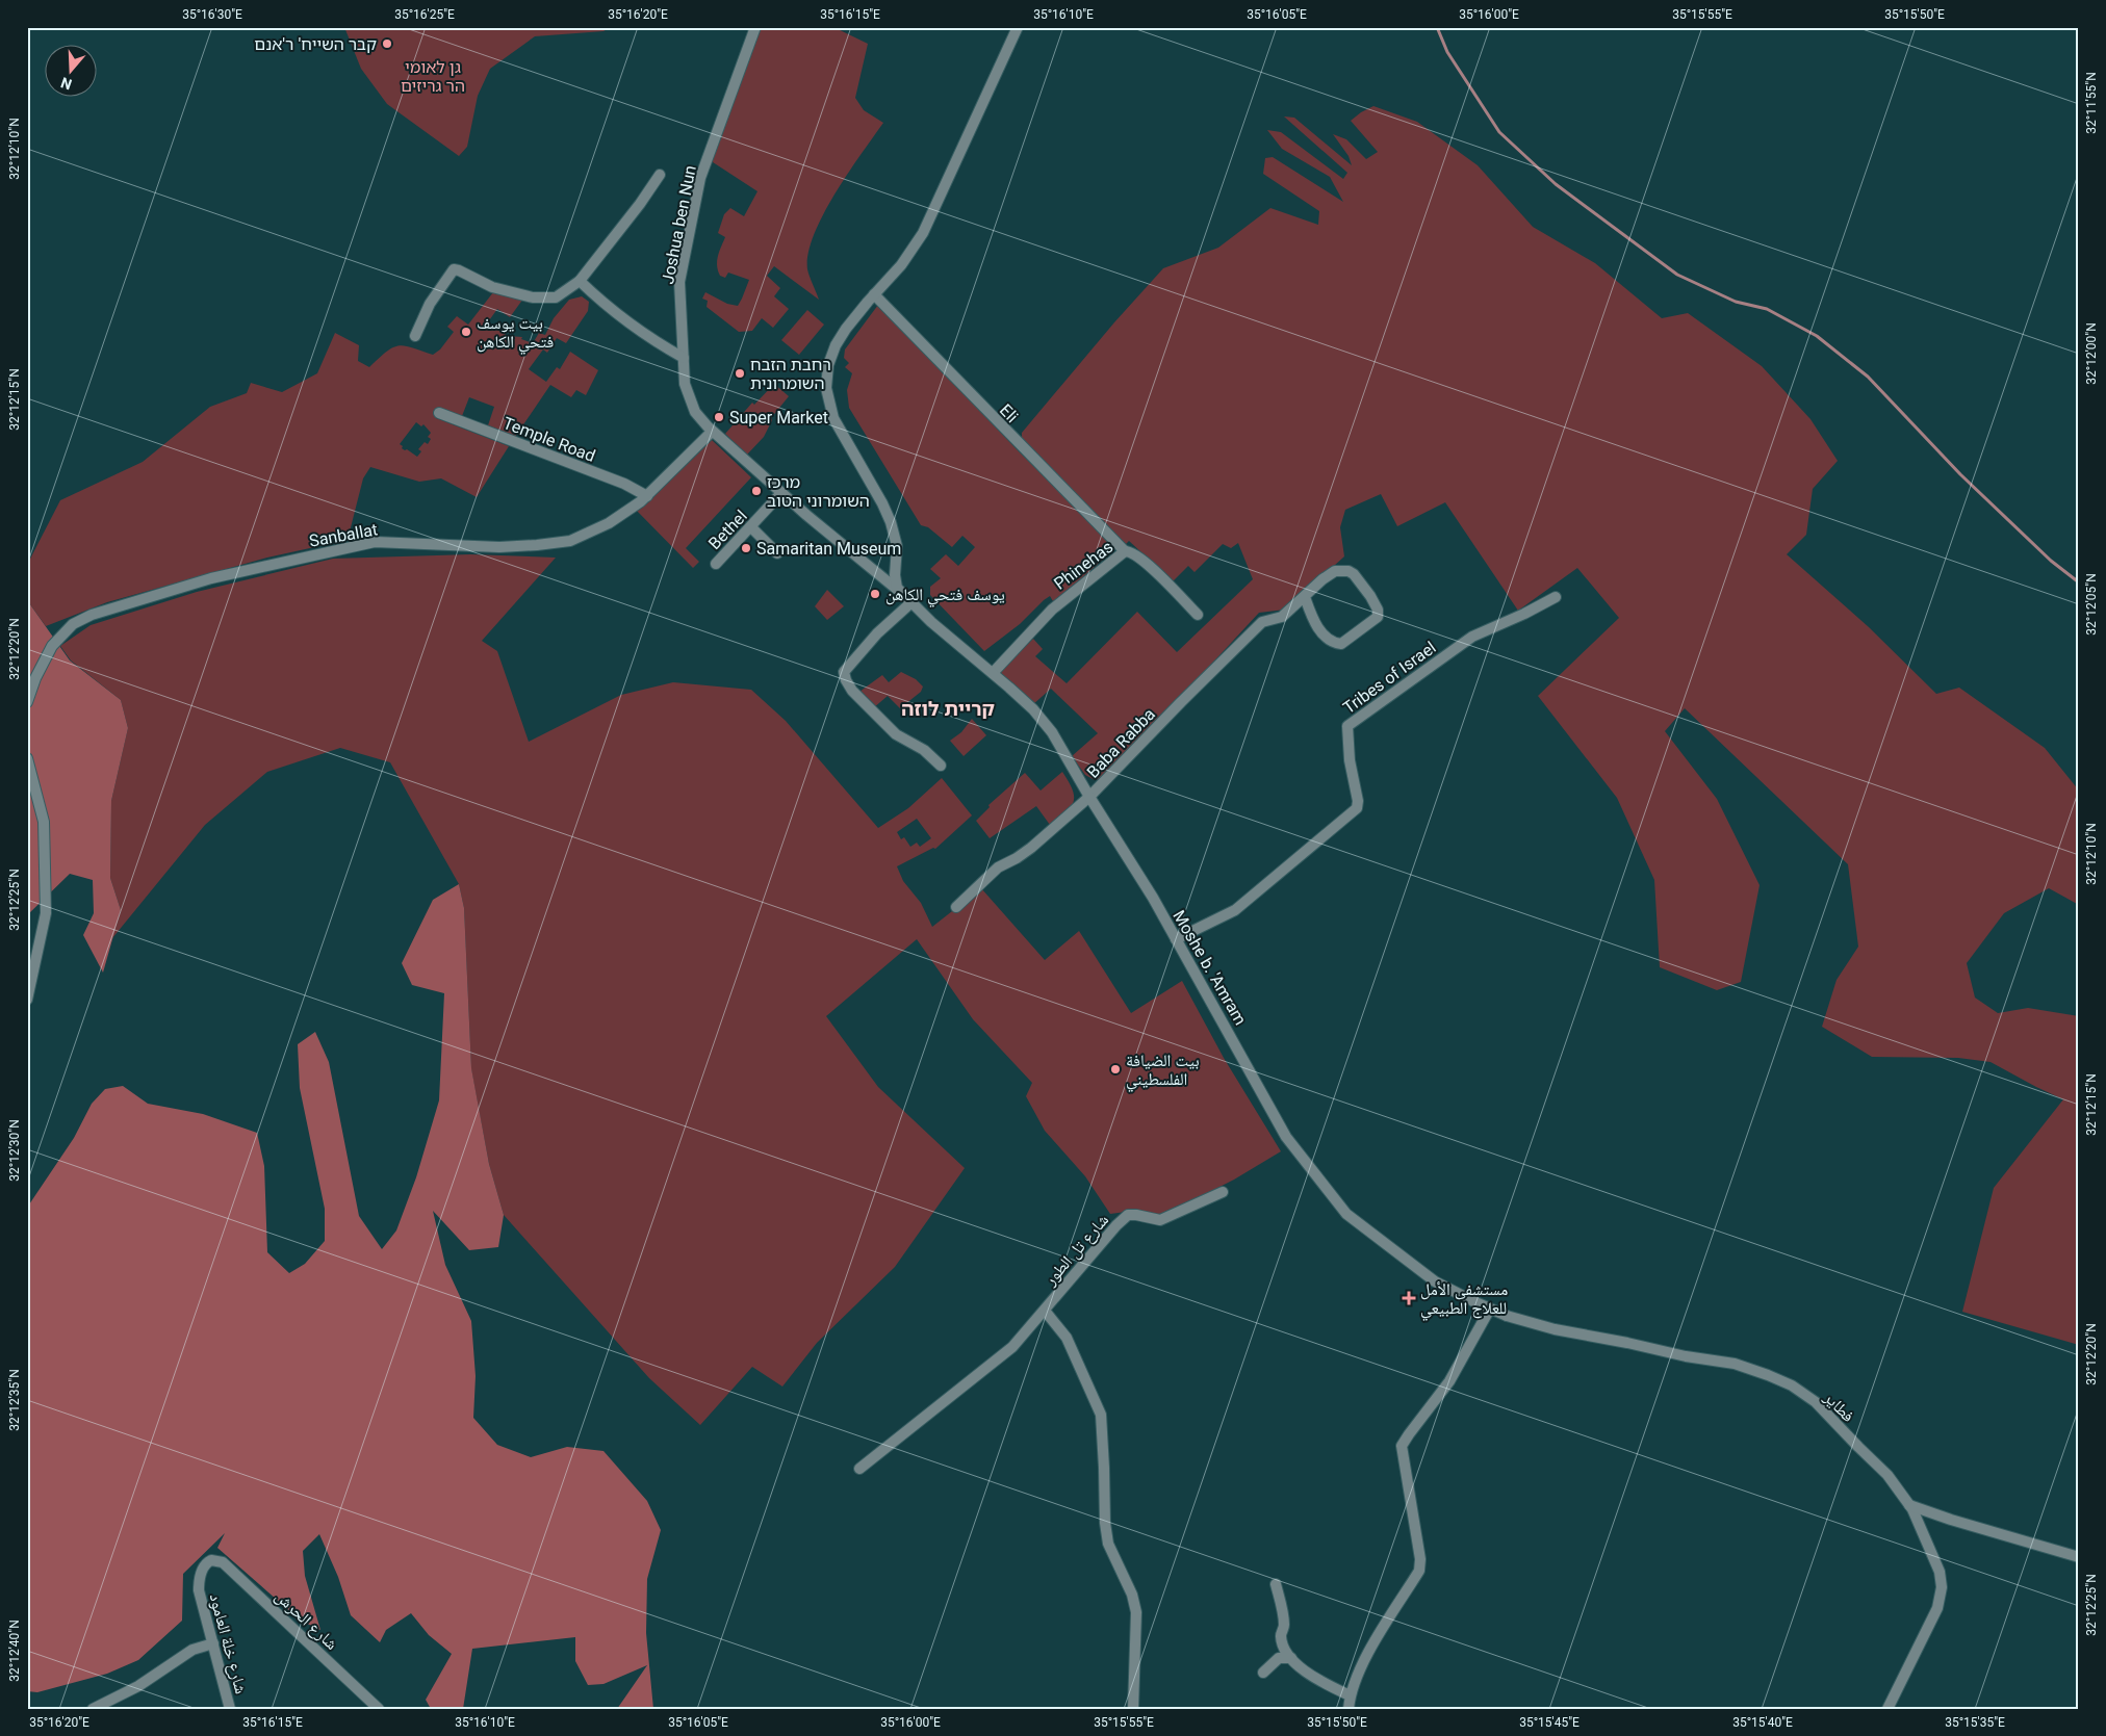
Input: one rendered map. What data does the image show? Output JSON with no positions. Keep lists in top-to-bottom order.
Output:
{
  "streets": {
    "street": [
      "Joshua ben Nun",
      "Eli",
      "Temple Road",
      "Bethel",
      "Sanballat",
      "Phinehas",
      "Tribes of Israel",
      "Baba Rabba",
      "Moshe b. 'Amram",
      "شارع تل الطور",
      "فطاير",
      "شارع الحرش",
      "شارع خلة العامود"
    ]
  },
  "crossings": [
    ["Joshua ben Nun", "Bethel"],
    ["Joshua ben Nun", "Sanballat"],
    ["Joshua ben Nun", "Moshe b. 'Amram"],
    ["Eli", "Phinehas"],
    ["Temple Road", "Sanballat"],
    ["Phinehas", "Moshe b. 'Amram"],
    ["Tribes of Israel", "Moshe b. 'Amram"],
    ["Baba Rabba", "Moshe b. 'Amram"],
    ["Moshe b. 'Amram", "فطاير"],
    ["شارع الحرش", "شارع خلة العامود"]
  ],
  "districts": ["קריית לוזה"],
  "parks": ["גן לאומי הר גריזים"],
  "places": {
    "other": [
      "קבר השייח' ר'אנם",
      "بيت يوسف فتحي الكاهن",
      "רחבת הזבח השומרונית",
      "Super Market",
      "מרכז השומרוני הטוב",
      "Samaritan Museum",
      "يوسف فتحي الكاهن",
      "بيت الضيافة الفلسطيني"
    ],
    "health": ["مستشفى الأمل للعلاج الطبيعي"]
  },
  "north": "bottom",
  "coordinates": [
    "35°16'30\"E",
    "35°16'25\"E",
    "35°16'20\"E",
    "35°16'15\"E",
    "35°16'10\"E",
    "35°16'05\"E",
    "35°16'00\"E",
    "35°15'55\"E",
    "35°15'50\"E",
    "32°11'55\"N",
    "32°12'10\"N",
    "32°12'00\"N",
    "32°12'15\"N",
    "32°12'05\"N",
    "32°12'20\"N",
    "32°12'25\"N",
    "32°12'30\"N",
    "32°12'35\"N",
    "32°12'40\"N",
    "35°15'45\"E",
    "35°15'40\"E",
    "35°15'35\"E"
  ]
}
